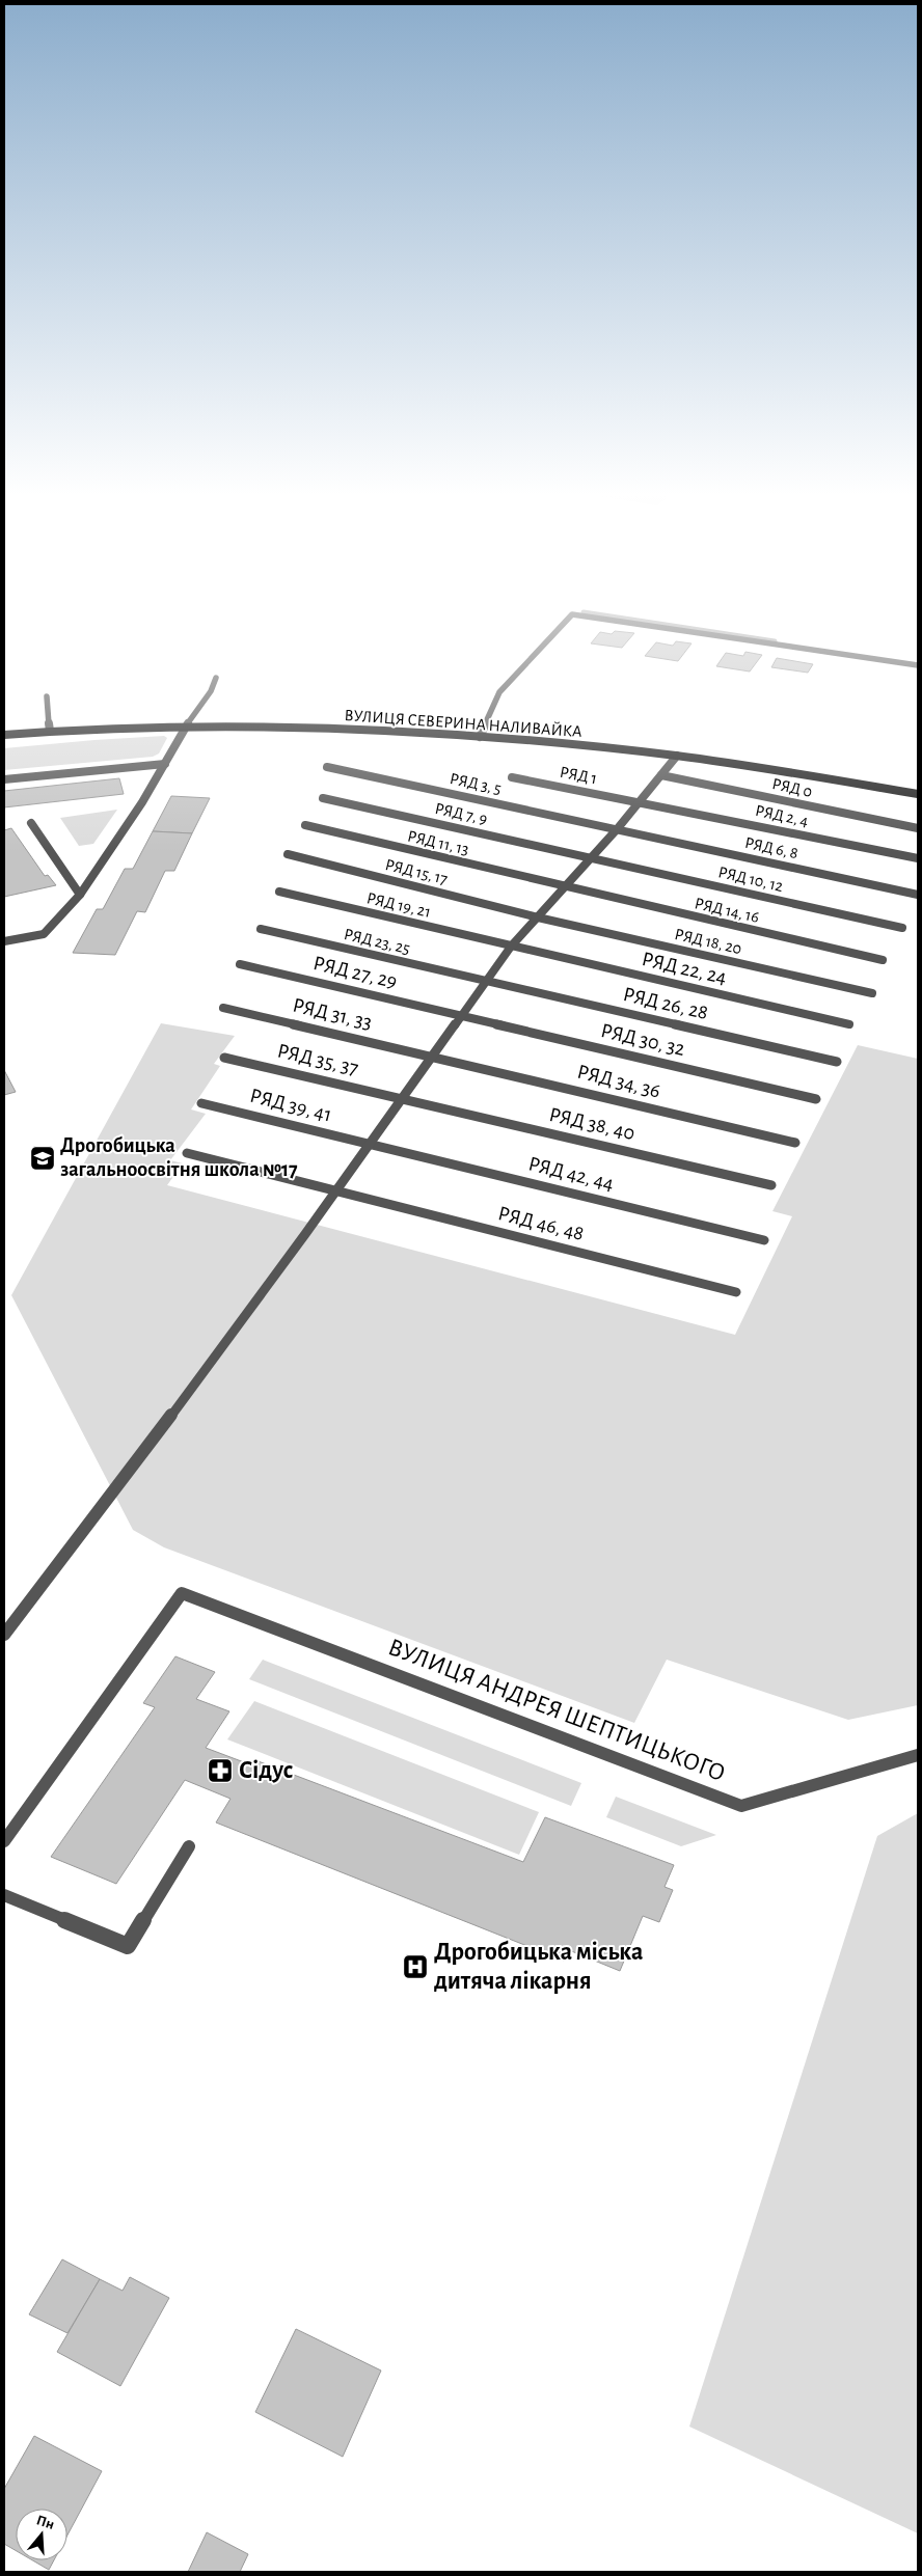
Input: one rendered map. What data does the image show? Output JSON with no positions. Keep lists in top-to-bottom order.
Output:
{
  "streets": {
    "street": [
      "ВУЛИЦЯ СЕВЕРИНА НАЛИВАЙКА",
      "РЯД 1",
      "РЯД 3, 5",
      "РЯД 0",
      "РЯД 7, 9",
      "РЯД 2, 4",
      "РЯД 11, 13",
      "РЯД 6, 8",
      "РЯД 15, 17",
      "РЯД 10, 12",
      "РЯД 19, 21",
      "РЯД 14, 16",
      "РЯД 23, 25",
      "РЯД 18, 20",
      "РЯД 22, 24",
      "РЯД 27, 29",
      "РЯД 26, 28",
      "РЯД 31, 33",
      "РЯД 30, 32",
      "РЯД 35, 37",
      "РЯД 34, 36",
      "РЯД 39, 41",
      "РЯД 38, 40",
      "РЯД 42, 44",
      "РЯД 46, 48",
      "ВУЛИЦЯ АНДРЕЯ ШЕПТИЦЬКОГО"
    ]
  },
  "crossings": [
    ["РЯД 1", "РЯД 2, 4"],
    ["РЯД 3, 5", "РЯД 6, 8"],
    ["РЯД 7, 9", "РЯД 10, 12"],
    ["РЯД 11, 13", "РЯД 14, 16"],
    ["РЯД 15, 17", "РЯД 18, 20"],
    ["РЯД 19, 21", "РЯД 22, 24"],
    ["РЯД 23, 25", "РЯД 26, 28"],
    ["РЯД 27, 29", "РЯД 30, 32"],
    ["РЯД 31, 33", "РЯД 34, 36"],
    ["РЯД 35, 37", "РЯД 38, 40"],
    ["РЯД 39, 41", "РЯД 42, 44"]
  ],
  "places": {
    "school or university": ["Дрогобицька загальноосвітня школа №17"],
    "pharmacy": ["Сідус"],
    "hospital": ["Дрогобицька міська дитяча лікарня"]
  },
  "north": "top"
}
